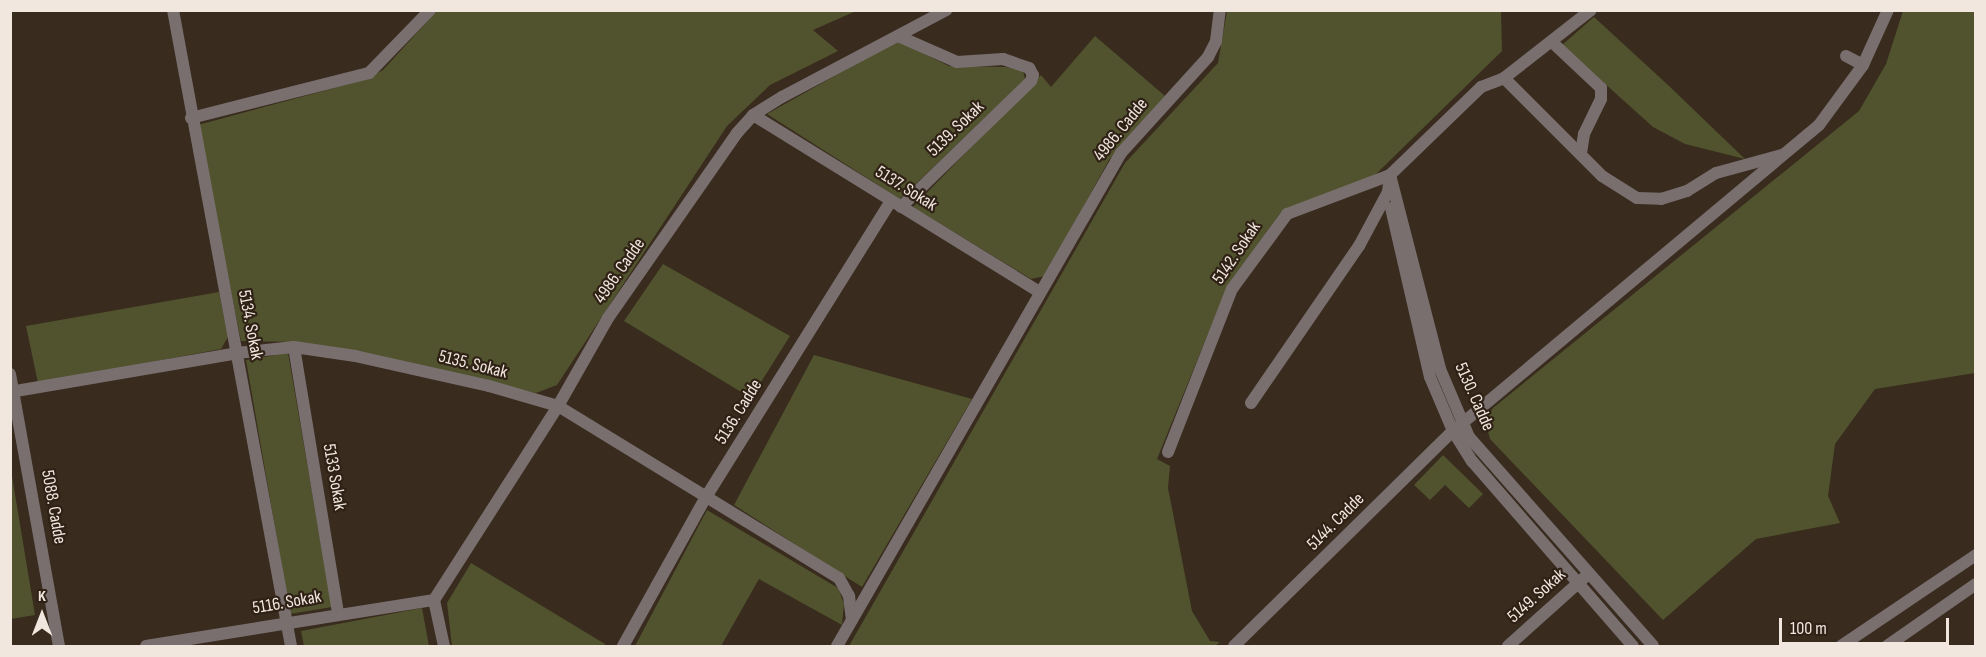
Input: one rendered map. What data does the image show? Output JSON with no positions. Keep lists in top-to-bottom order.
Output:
{
  "streets": {
    "street": [
      "5139. Sokak",
      "4986. Cadde",
      "5137. Sokak",
      "5142. Sokak",
      "5134. Sokak",
      "5135. Sokak",
      "5130. Cadde",
      "5136. Cadde",
      "5133 Sokak",
      "5088. Cadde",
      "5144. Cadde",
      "5149. Sokak",
      "5116. Sokak"
    ]
  },
  "crossings": [
    ["5139. Sokak", "4986. Cadde"],
    ["5139. Sokak", "5137. Sokak"],
    ["5139. Sokak", "5136. Cadde"],
    ["4986. Cadde", "5137. Sokak"],
    ["4986. Cadde", "5135. Sokak"],
    ["4986. Cadde", "5116. Sokak"],
    ["5137. Sokak", "5136. Cadde"],
    ["5142. Sokak", "5130. Cadde"],
    ["5134. Sokak", "5135. Sokak"],
    ["5134. Sokak", "5116. Sokak"],
    ["5135. Sokak", "5136. Cadde"],
    ["5135. Sokak", "5133 Sokak"],
    ["5135. Sokak", "5088. Cadde"],
    ["5130. Cadde", "5144. Cadde"],
    ["5130. Cadde", "5149. Sokak"],
    ["5133 Sokak", "5116. Sokak"]
  ],
  "scale_bar": "100 m",
  "north": "top"
}
